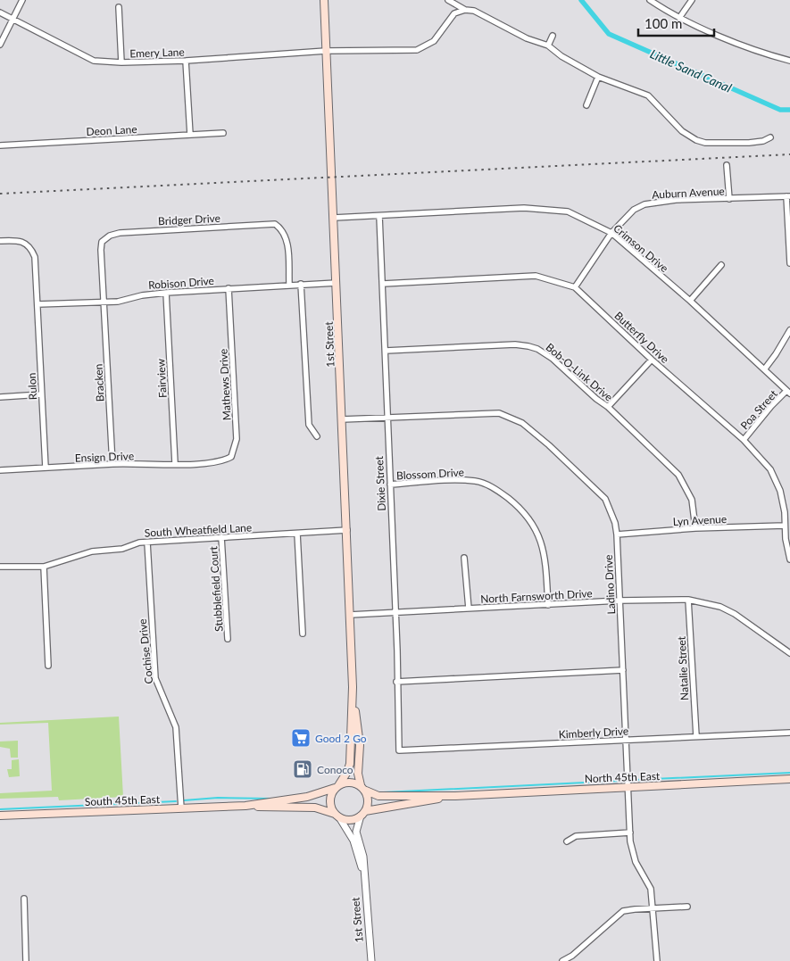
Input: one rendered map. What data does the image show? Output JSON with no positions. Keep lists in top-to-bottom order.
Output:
{
  "streets": {
    "main road": ["1st Street", "North 45th East", "South 45th East"],
    "street": [
      "Emery Lane",
      "Deon Lane",
      "Auburn Avenue",
      "Bridger Drive",
      "Crimson Drive",
      "Robison Drive",
      "Butterfly Drive",
      "Bob-O-Link Drive",
      "Fairview",
      "Bracken",
      "Mathews Drive",
      "Rulon",
      "Poa Street",
      "Ensign Drive",
      "Blossom Drive",
      "Dixie Street",
      "Lyn Avenue",
      "South Wheatfield Lane",
      "Ladino Drive",
      "Stubblefield Court",
      "North Farnsworth Drive",
      "Cochise Drive",
      "Natalie Street",
      "Kimberly Drive"
    ]
  },
  "crossings": [
    ["Emery Lane", "1st Street"],
    ["Auburn Avenue", "Crimson Drive"],
    ["Auburn Avenue", "Butterfly Drive"],
    ["Bridger Drive", "Robison Drive"],
    ["Bridger Drive", "Bracken"],
    ["Crimson Drive", "1st Street"],
    ["Crimson Drive", "Poa Street"],
    ["Crimson Drive", "Dixie Street"],
    ["Robison Drive", "1st Street"],
    ["Robison Drive", "Fairview"],
    ["Robison Drive", "Bracken"],
    ["Robison Drive", "Mathews Drive"],
    ["Robison Drive", "Rulon"],
    ["Butterfly Drive", "Poa Street"],
    ["Butterfly Drive", "Dixie Street"],
    ["Butterfly Drive", "Lyn Avenue"],
    ["1st Street", "South Wheatfield Lane"],
    ["1st Street", "Ladino Drive"],
    ["1st Street", "North Farnsworth Drive"],
    ["1st Street", "North 45th East"],
    ["1st Street", "South 45th East"],
    ["Bob-O-Link Drive", "Dixie Street"],
    ["Bob-O-Link Drive", "Lyn Avenue"],
    ["Fairview", "Ensign Drive"],
    ["Bracken", "Ensign Drive"],
    ["Mathews Drive", "Ensign Drive"],
    ["Rulon", "Ensign Drive"],
    ["Blossom Drive", "Dixie Street"],
    ["Blossom Drive", "North Farnsworth Drive"],
    ["Dixie Street", "Ladino Drive"],
    ["Dixie Street", "North Farnsworth Drive"],
    ["Dixie Street", "Kimberly Drive"],
    ["Lyn Avenue", "Ladino Drive"],
    ["South Wheatfield Lane", "Stubblefield Court"],
    ["South Wheatfield Lane", "Cochise Drive"],
    ["Ladino Drive", "North Farnsworth Drive"],
    ["Ladino Drive", "Kimberly Drive"],
    ["Ladino Drive", "North 45th East"],
    ["North Farnsworth Drive", "Natalie Street"],
    ["Cochise Drive", "South 45th East"],
    ["Natalie Street", "Kimberly Drive"],
    ["North 45th East", "South 45th East"]
  ],
  "water": ["Little Sand Canal"],
  "places": {
    "supermarket": ["Good 2 Go"],
    "fuel station": ["Conoco"]
  },
  "scale_bar": "100 m"
}
